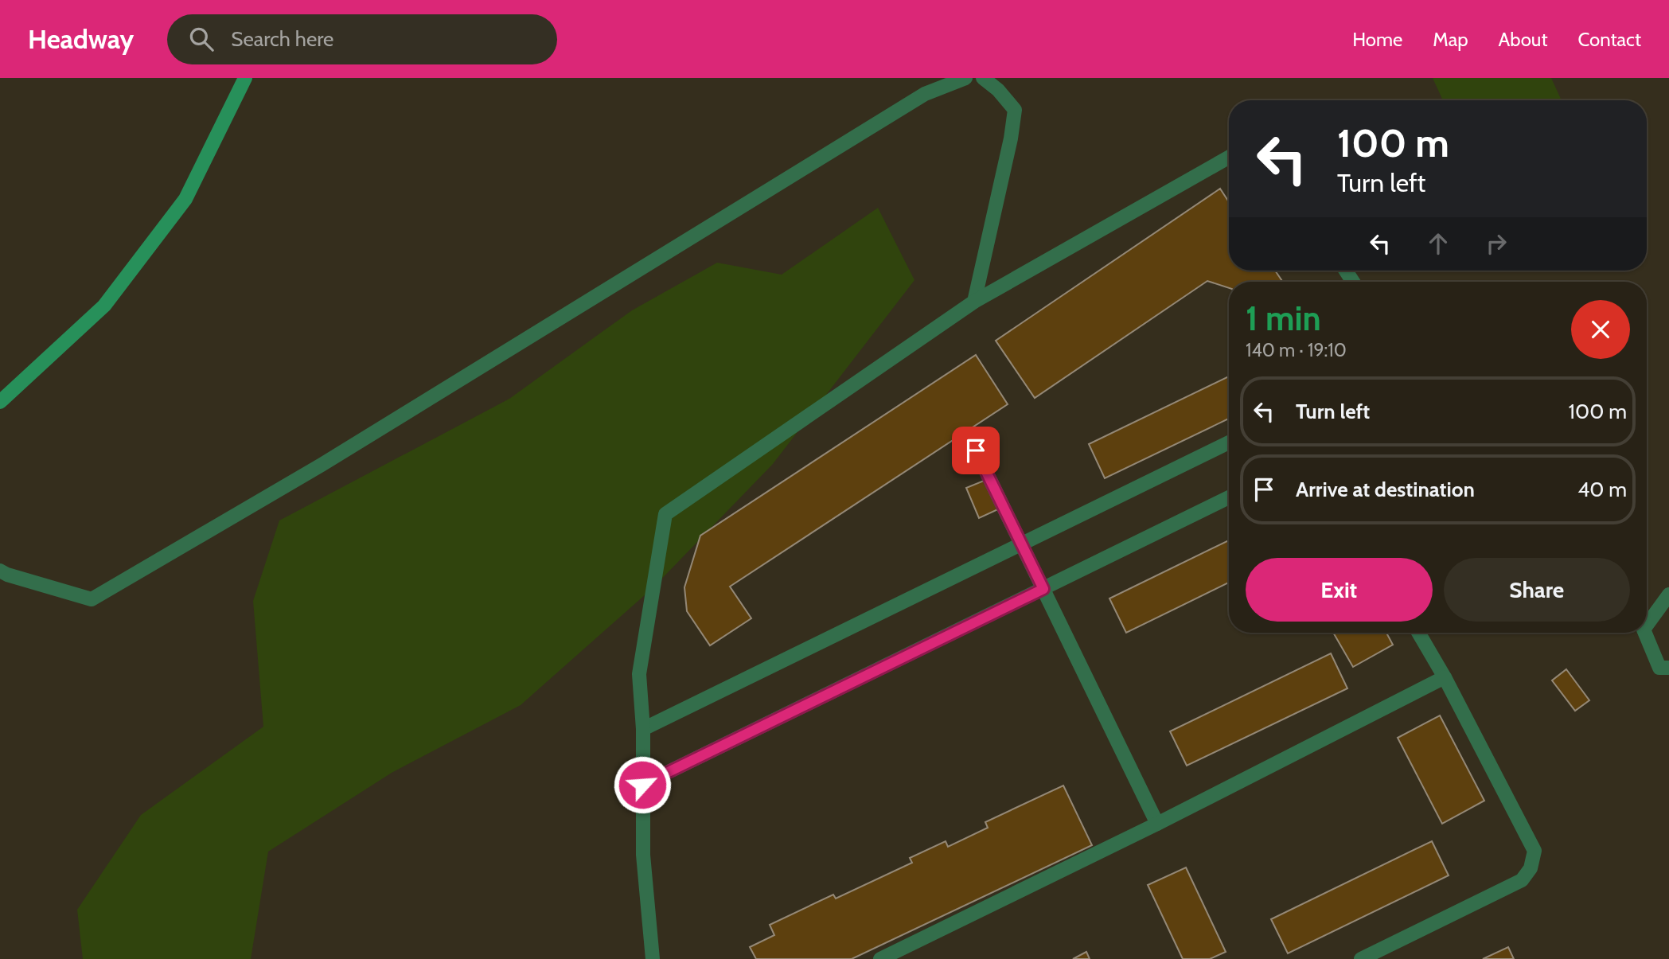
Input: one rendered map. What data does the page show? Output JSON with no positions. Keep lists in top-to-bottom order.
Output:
{
  "page": {
    "header": "Headway",
    "search": "Search here",
    "nav": [
      "Home",
      "Map",
      "About",
      "Contact"
    ],
    "turn": ["100 m", "Turn left"],
    "heading": ["1 min", "140 m · 19:10"],
    "list": [
      {
        "name": "Turn left",
        "value": "100 m"
      },
      {
        "name": "Arrive at destination",
        "value": "40 m"
      }
    ],
    "buttons": ["Exit", "Share"]
  }
}
